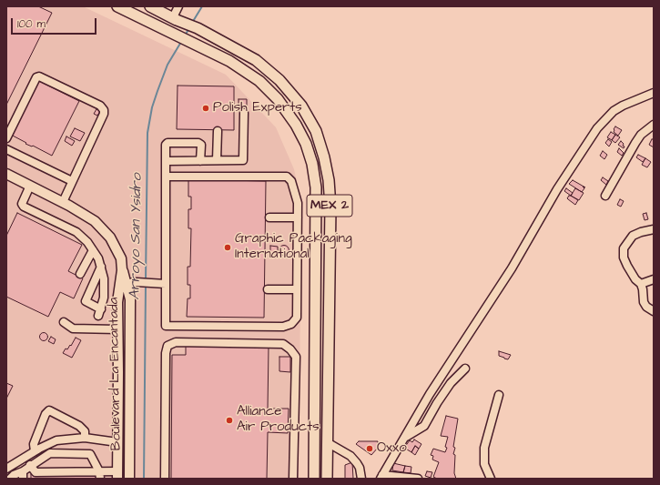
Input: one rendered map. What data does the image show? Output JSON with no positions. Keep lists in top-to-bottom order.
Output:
{
  "streets": {
    "highway": ["MEX 2"],
    "main road": ["Boulevard La Encantada"]
  },
  "water": ["Arroyo San Ysidro"],
  "places": [
    "Polish Experts",
    "Graphic Packaging International",
    "Alliance Air Products",
    "Oxxo"
  ],
  "scale_bar": "100 m"
}
